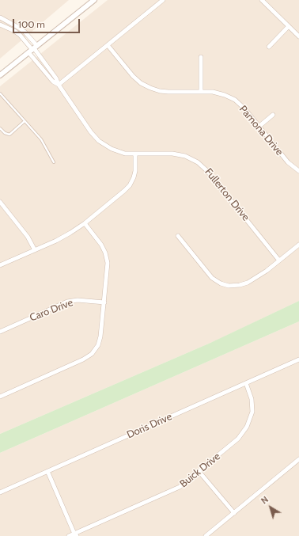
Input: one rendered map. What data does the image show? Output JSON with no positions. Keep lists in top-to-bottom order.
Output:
{
  "streets": {
    "street": [
      "Pamona Drive",
      "Fullerton Drive",
      "Caro Drive",
      "Doris Drive",
      "Buick Drive"
    ]
  },
  "crossings": [
    ["Doris Drive", "Buick Drive"]
  ],
  "scale_bar": "100 m",
  "north": "top left"
}
